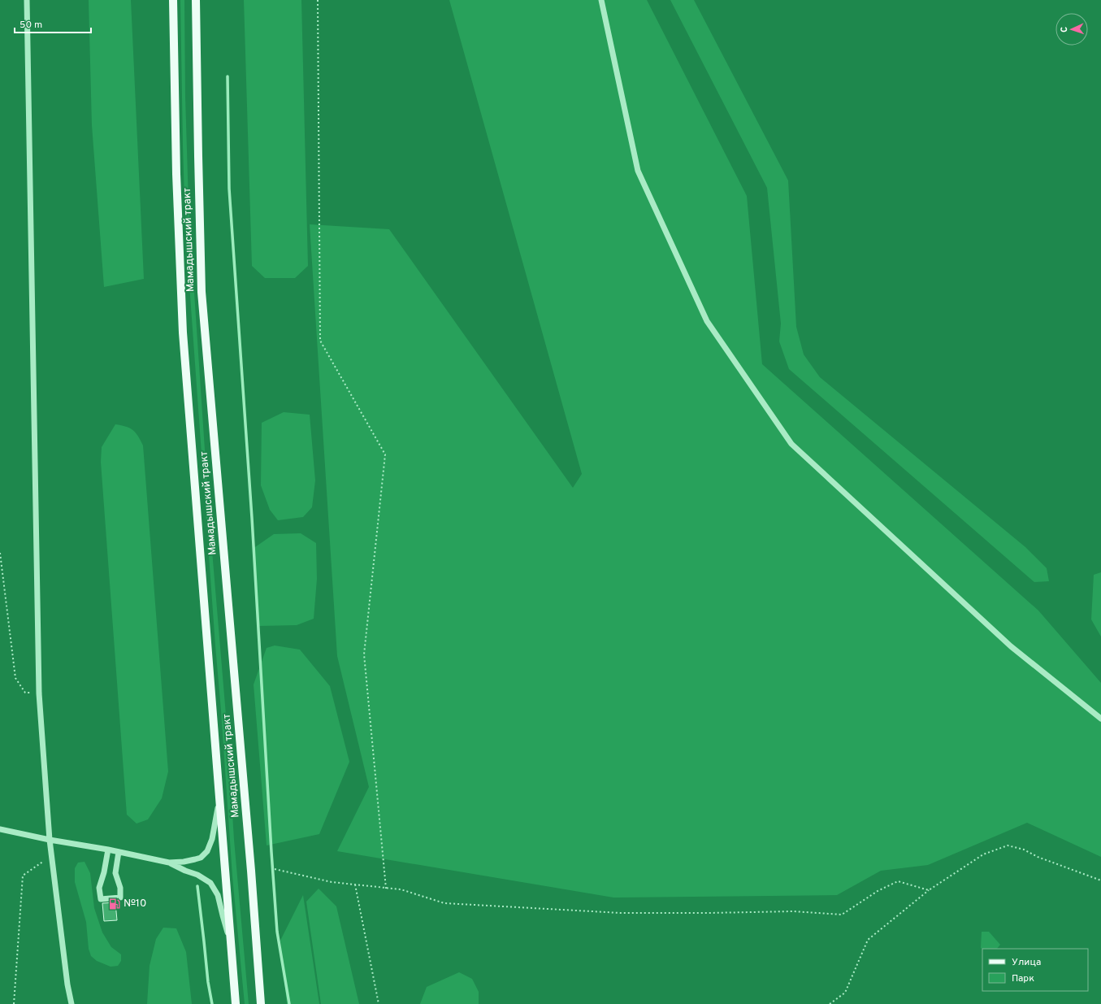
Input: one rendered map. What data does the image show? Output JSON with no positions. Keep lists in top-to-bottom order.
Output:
{
  "streets": {
    "main road": ["Мамадышский тракт"]
  },
  "places": {
    "fuel station": ["№10"]
  },
  "legend": ["Улица", "Парк"],
  "scale_bar": "50 m",
  "north": "left"
}
